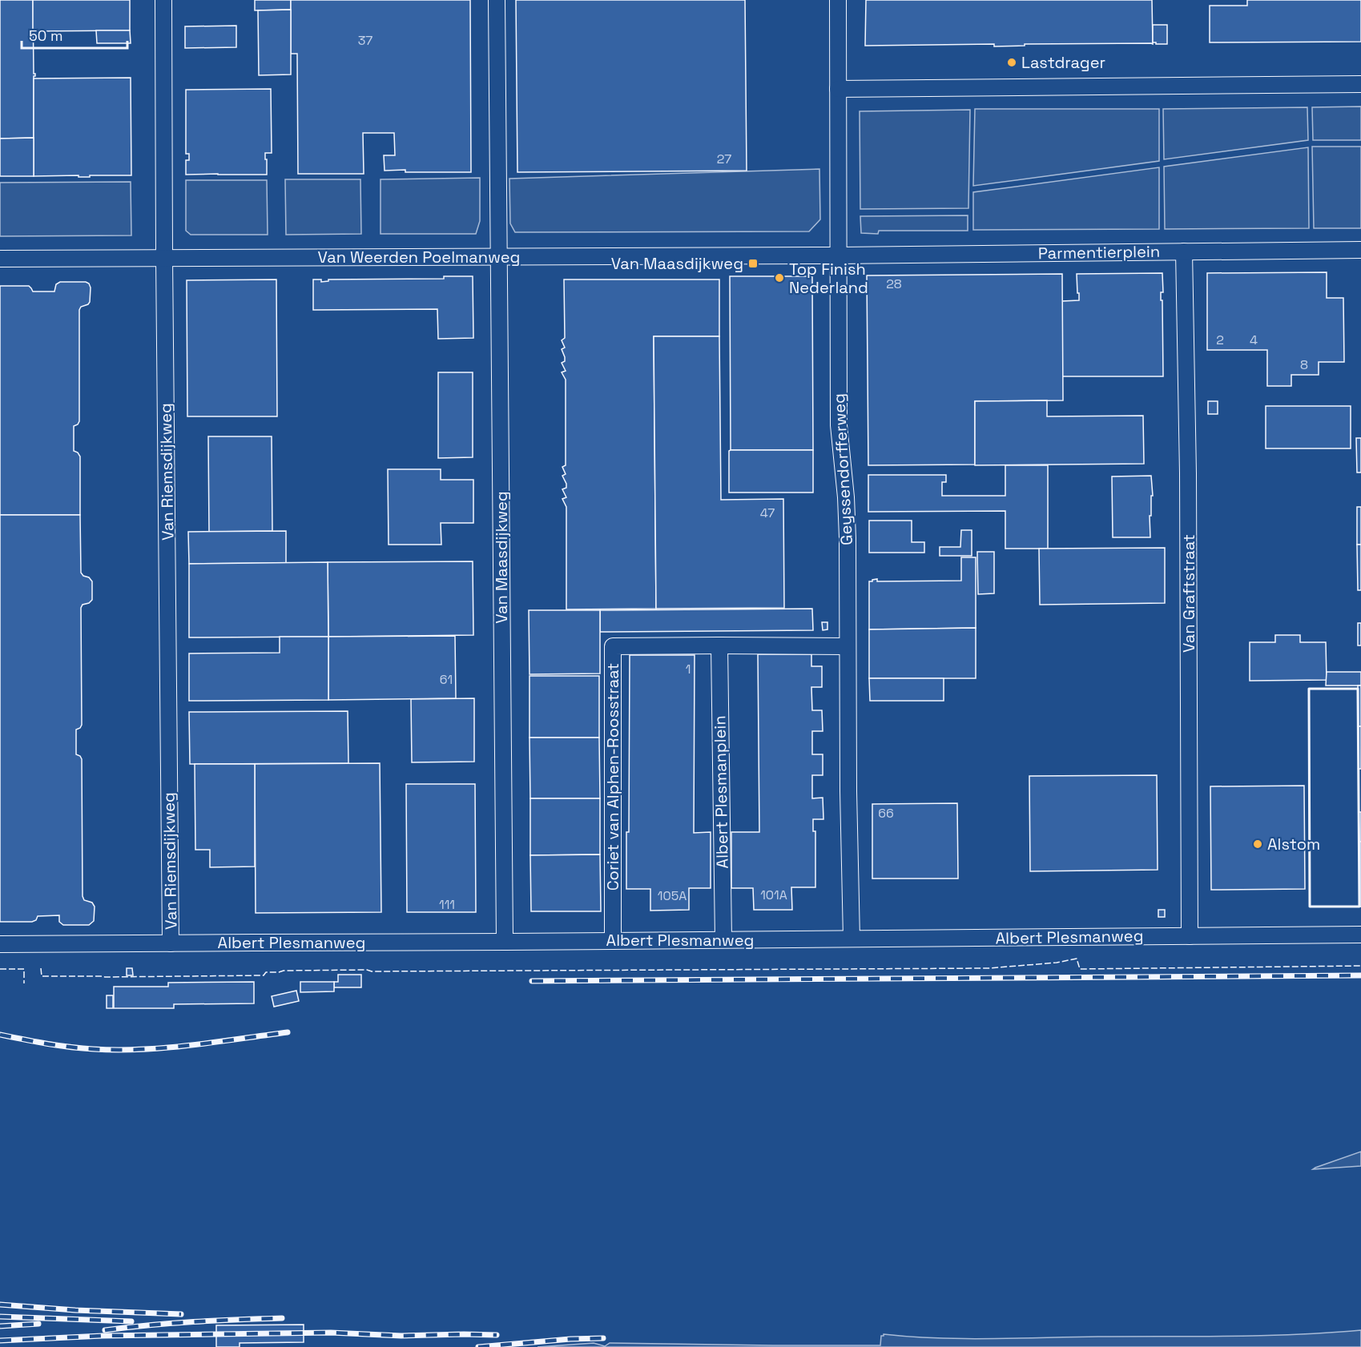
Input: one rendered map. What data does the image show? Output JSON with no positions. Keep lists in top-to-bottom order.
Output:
{
  "streets": {
    "street": [
      "Parmentierplein",
      "Van Weerden Poelmanweg",
      "Geyssendorfferweg",
      "Van Riemsdijkweg",
      "Van Maasdijkweg",
      "Van Graftstraat",
      "Coriet van Alphen-Roosstraat",
      "Albert Plesmanplein",
      "Albert Plesmanweg"
    ]
  },
  "crossings": [
    ["Parmentierplein", "Van Weerden Poelmanweg"],
    ["Parmentierplein", "Geyssendorfferweg"],
    ["Parmentierplein", "Van Graftstraat"],
    ["Van Weerden Poelmanweg", "Geyssendorfferweg"],
    ["Van Weerden Poelmanweg", "Van Riemsdijkweg"],
    ["Van Weerden Poelmanweg", "Van Maasdijkweg"],
    ["Geyssendorfferweg", "Coriet van Alphen-Roosstraat"],
    ["Geyssendorfferweg", "Albert Plesmanweg"],
    ["Van Riemsdijkweg", "Albert Plesmanweg"],
    ["Van Maasdijkweg", "Albert Plesmanweg"],
    ["Van Graftstraat", "Albert Plesmanweg"],
    ["Coriet van Alphen-Roosstraat", "Albert Plesmanplein"],
    ["Coriet van Alphen-Roosstraat", "Albert Plesmanweg"],
    ["Albert Plesmanplein", "Albert Plesmanweg"]
  ],
  "places": {
    "other": ["Lastdrager", "Top Finish Nederland", "Alstom"],
    "transit": ["Van Maasdijkweg"]
  },
  "house_numbers": [
    "37",
    "27",
    "28",
    "2",
    "4",
    "8",
    "47",
    "1",
    "61",
    "66",
    "101A",
    "105A",
    "111"
  ],
  "scale_bar": "50 m"
}
